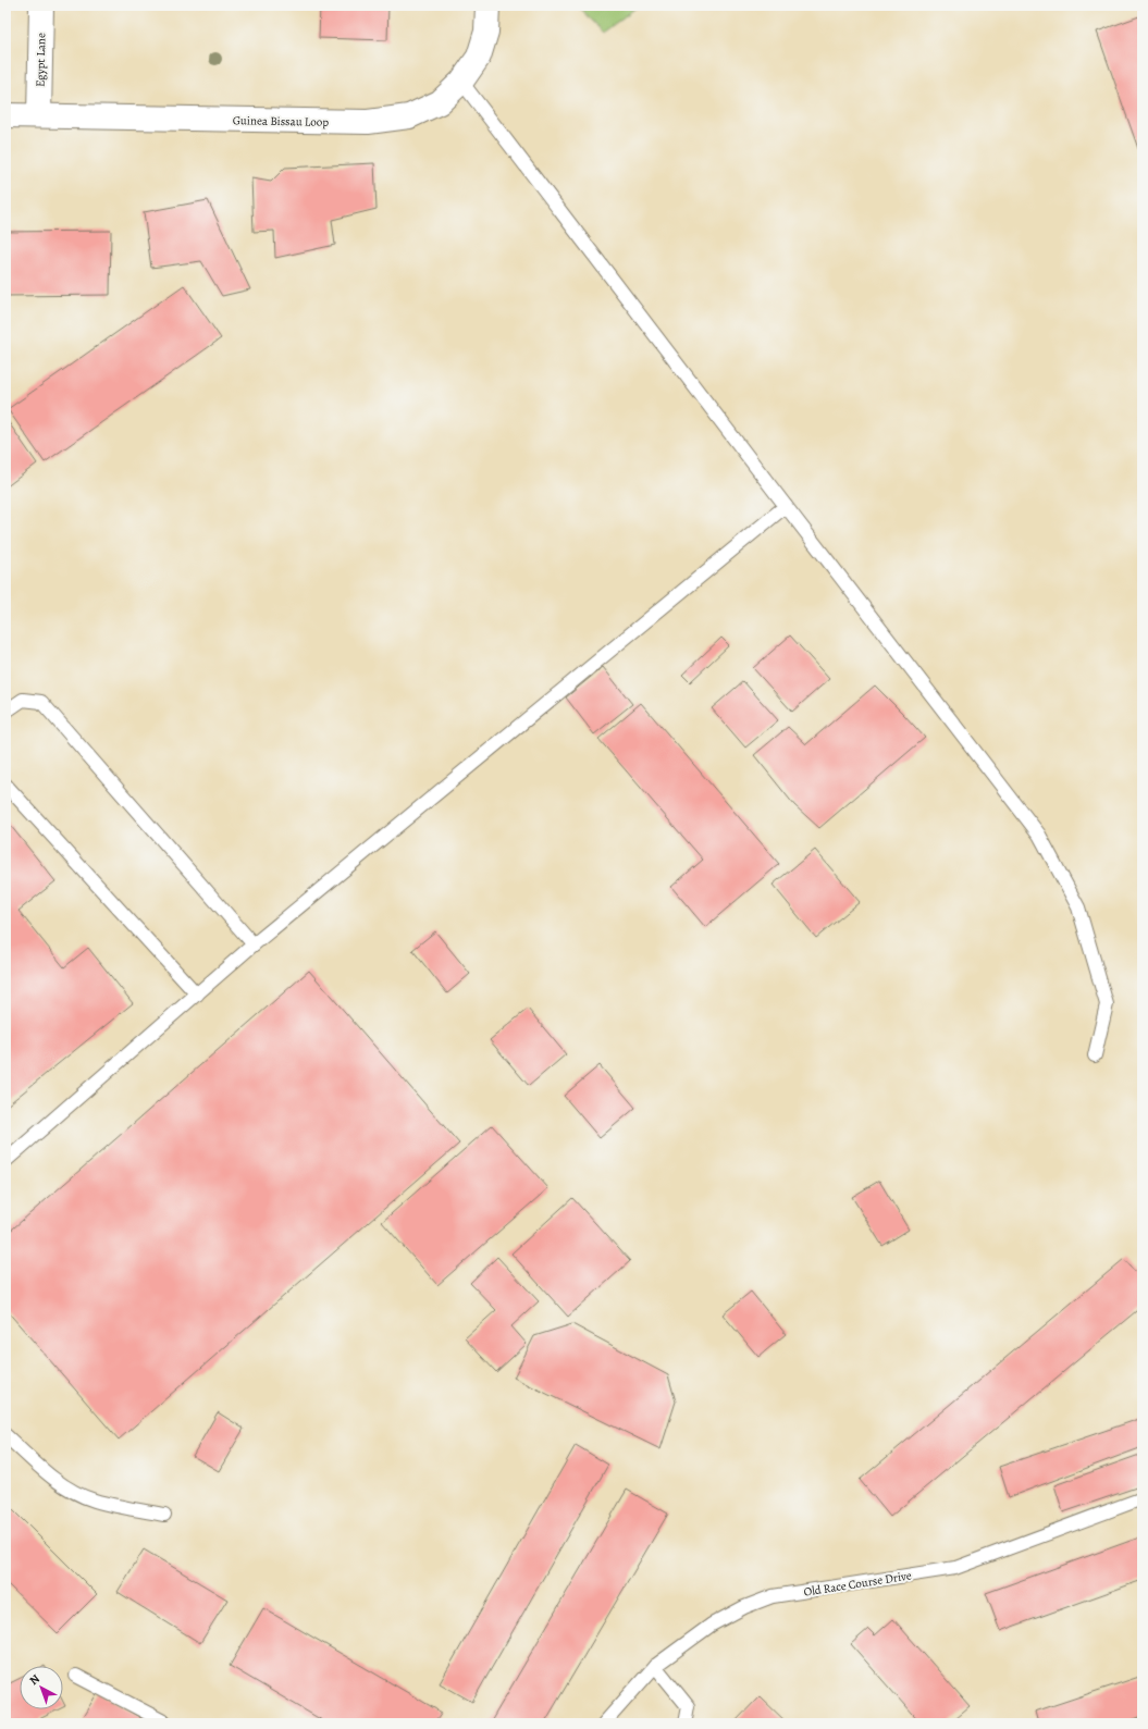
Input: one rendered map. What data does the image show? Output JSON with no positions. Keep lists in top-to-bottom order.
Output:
{
  "streets": {
    "street": ["Egypt Lane", "Guinea Bissau Loop"],
    "lane": ["Old Race Course Drive"]
  },
  "crossings": [
    ["Egypt Lane", "Guinea Bissau Loop"]
  ],
  "north": "top left"
}
